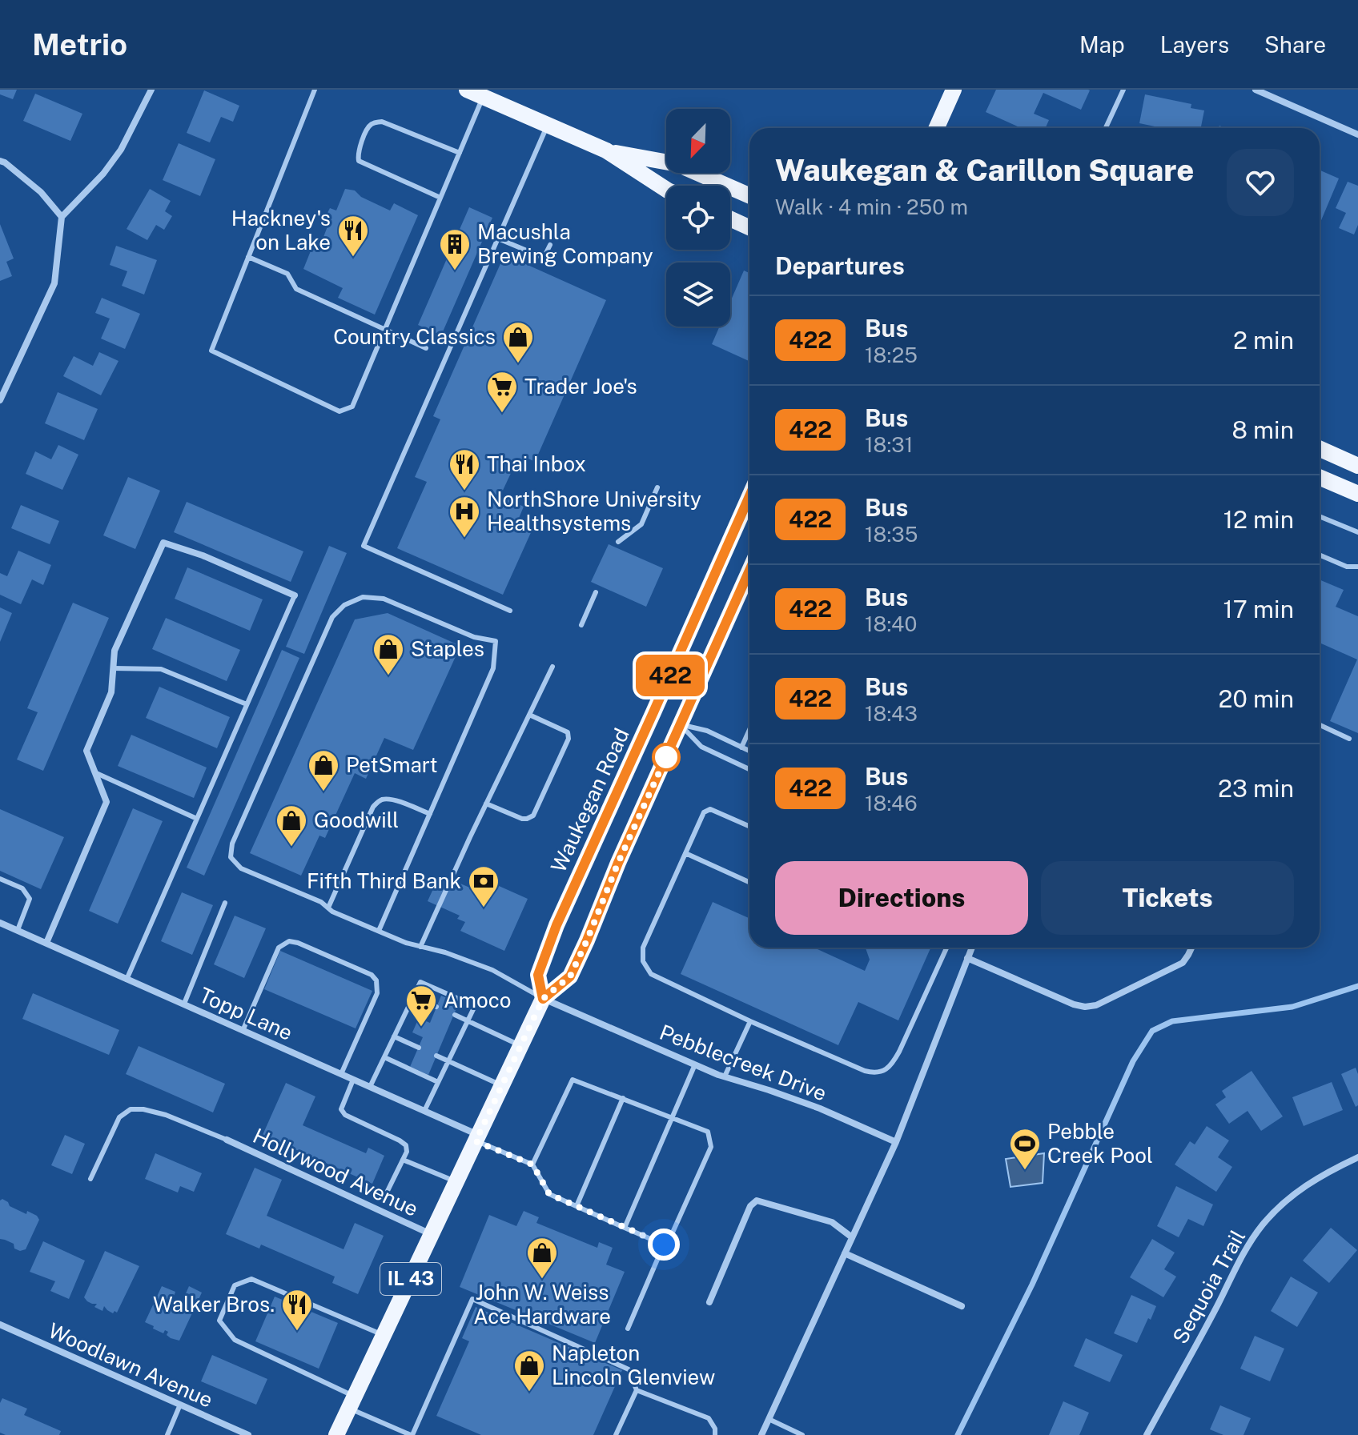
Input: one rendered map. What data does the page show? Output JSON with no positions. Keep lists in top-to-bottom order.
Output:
{
  "streets": {
    "main road": ["Waukegan Road", "IL 43"],
    "street": [
      "Topp Lane",
      "Pebblecreek Drive",
      "Hollywood Avenue",
      "Sequoia Trail",
      "Woodlawn Avenue"
    ]
  },
  "crossings": [
    ["Waukegan Road", "Topp Lane"],
    ["Waukegan Road", "Pebblecreek Drive"],
    ["Waukegan Road", "Hollywood Avenue"]
  ],
  "places": {
    "restaurant": ["Hackney's on Lake", "Thai Inbox", "Walker Bros."],
    "building": ["Macushla Brewing Company"],
    "shop": [
      "Country Classics",
      "Staples",
      "PetSmart",
      "Goodwill",
      "John W. Weiss Ace Hardware",
      "Napleton Lincoln Glenview"
    ],
    "supermarket": ["Trader Joe's", "Amoco"],
    "hospital": ["NorthShore University Healthsystems"],
    "bank": ["Fifth Third Bank"],
    "sports": ["Pebble Creek Pool"]
  },
  "lines": ["bus line 422"],
  "north": "bottom left",
  "page": {
    "header": "Metrio",
    "nav": ["Map", "Layers", "Share"],
    "on_map": "422",
    "heading": [
      ["Waukegan & Carillon Square", "Walk · 4 min · 250 m"],
      "Departures"
    ],
    "list": [
      {
        "mark": "422",
        "name": "Bus",
        "note": "18:25",
        "value": "2 min"
      },
      {
        "mark": "422",
        "name": "Bus",
        "note": "18:31",
        "value": "8 min"
      },
      {
        "mark": "422",
        "name": "Bus",
        "note": "18:35",
        "value": "12 min"
      },
      {
        "mark": "422",
        "name": "Bus",
        "note": "18:40",
        "value": "17 min"
      },
      {
        "mark": "422",
        "name": "Bus",
        "note": "18:43",
        "value": "20 min"
      },
      {
        "mark": "422",
        "name": "Bus",
        "note": "18:46",
        "value": "23 min"
      }
    ],
    "buttons": ["Directions", "Tickets"]
  }
}
